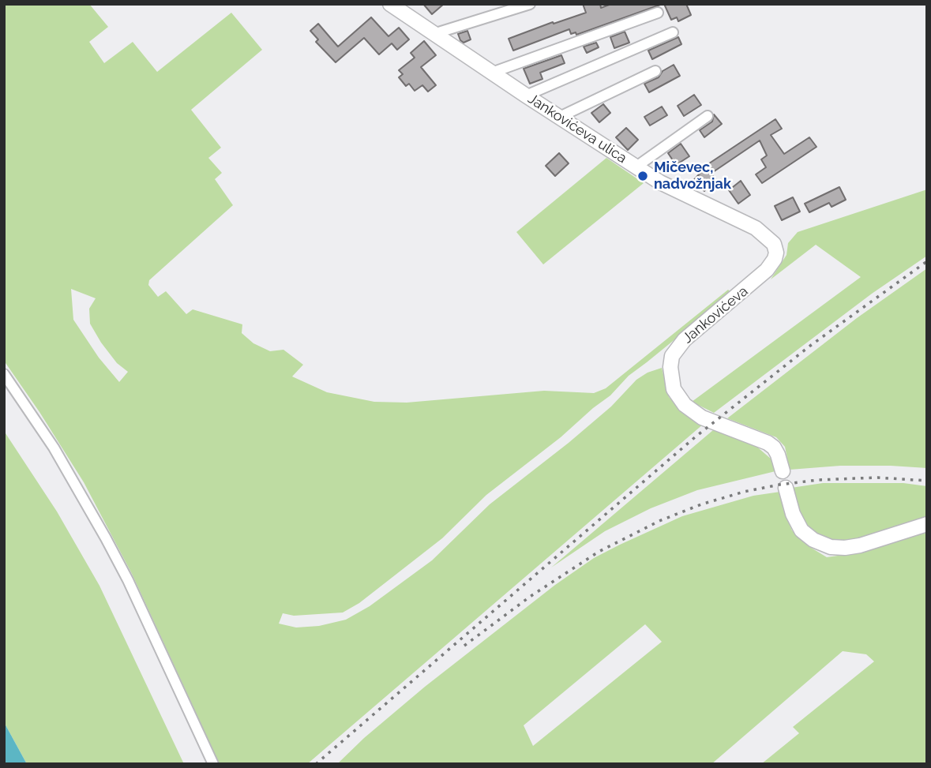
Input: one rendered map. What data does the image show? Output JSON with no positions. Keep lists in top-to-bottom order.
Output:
{
  "streets": {
    "main road": ["Jankovićeva ulica", "Jankovićeva"]
  },
  "crossings": [
    ["Jankovićeva ulica", "Jankovićeva"]
  ],
  "places": ["Mičevec, nadvožnjak"]
}
